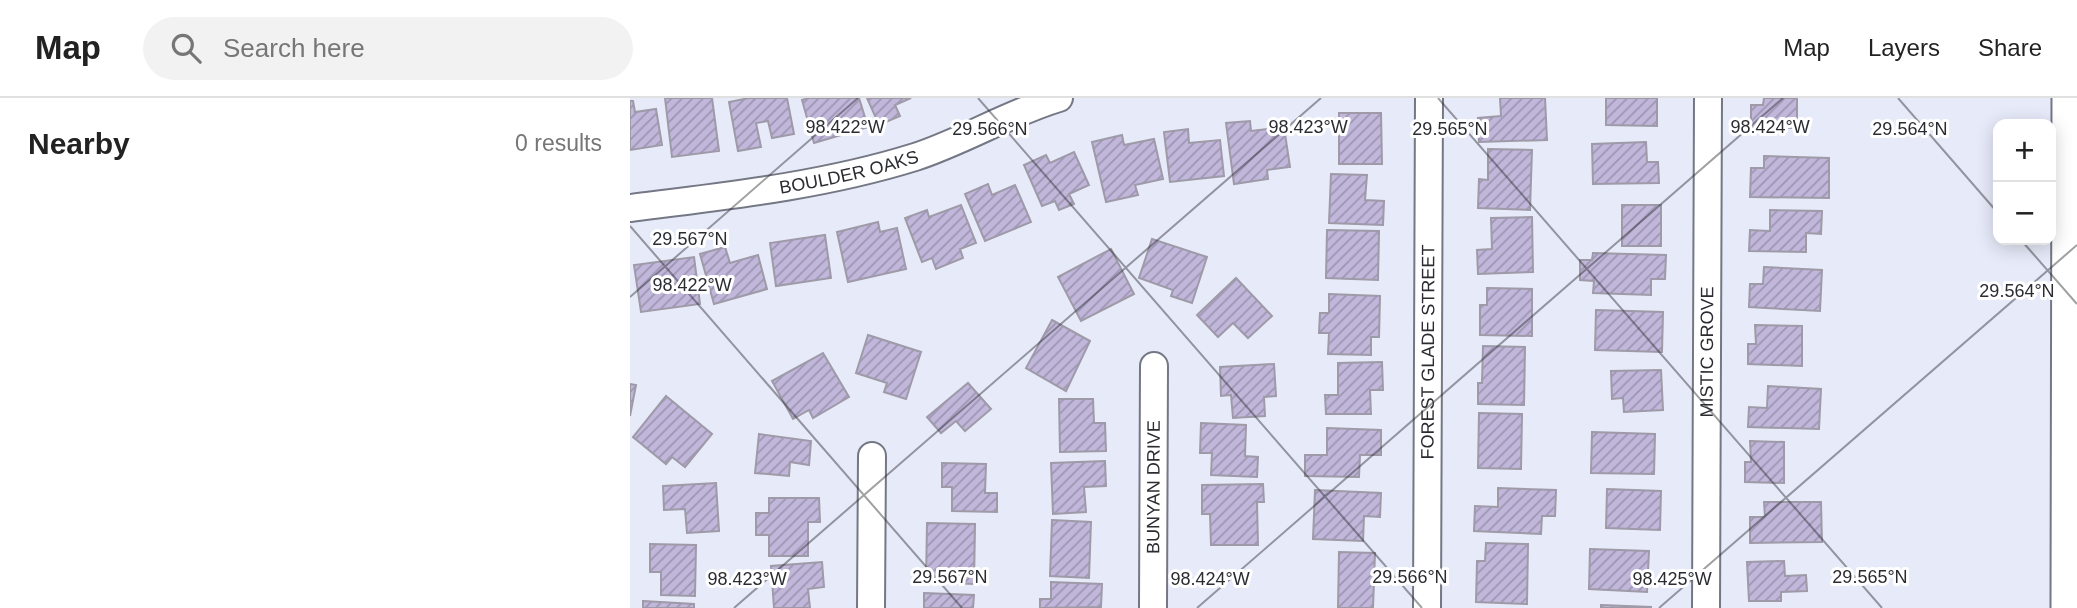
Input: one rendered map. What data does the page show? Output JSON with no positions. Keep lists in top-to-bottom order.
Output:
{
  "streets": {
    "street": [
      "BOULDER OAKS",
      "FOREST GLADE STREET",
      "MISTIC GROVE",
      "BUNYAN DRIVE"
    ]
  },
  "page": {
    "header": "Map",
    "search": "Search here",
    "nav": ["Map", "Layers", "Share"],
    "heading": ["Nearby", "0 results"],
    "map_buttons": ["+", "−"]
  },
  "coordinates": [
    "98.422°W",
    "98.423°W",
    "98.424°W",
    "29.566°N",
    "29.565°N",
    "29.564°N",
    "29.567°N",
    "98.425°W"
  ]
}
